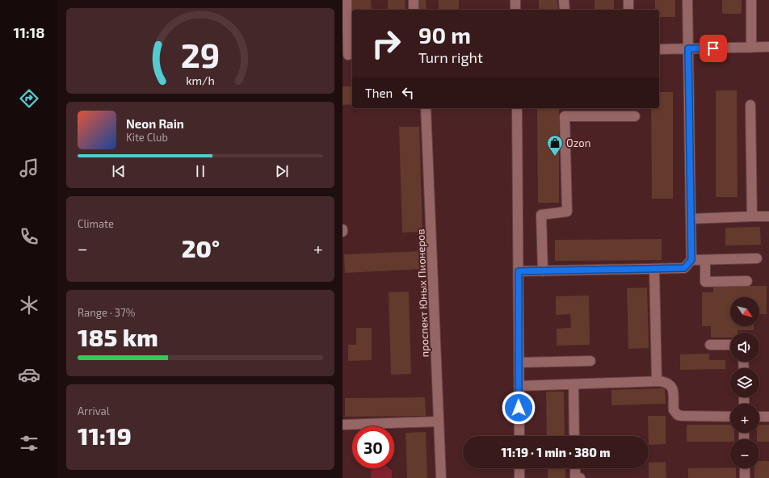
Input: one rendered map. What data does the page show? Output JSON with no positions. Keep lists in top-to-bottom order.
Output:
{
  "streets": {
    "street": ["проспект Юных Пионеров"]
  },
  "places": {
    "shop": ["Ozon"]
  },
  "north": "bottom right",
  "page": {
    "tabs": "11:18",
    "turn": ["90 m", "Turn right"],
    "then": "Then",
    "song": ["Neon Rain", "Kite Club"],
    "tile": [
      "Climate",
      ["Range · 37%", "185 km"],
      ["Arrival", "11:19"]
    ],
    "heat": ["−", "20°", "+"],
    "map_buttons": ["+", "−"],
    "limit": "30",
    "trip": "11:19 · 1 min · 380 m",
    "gauge": ["29", "km/h"]
  }
}
